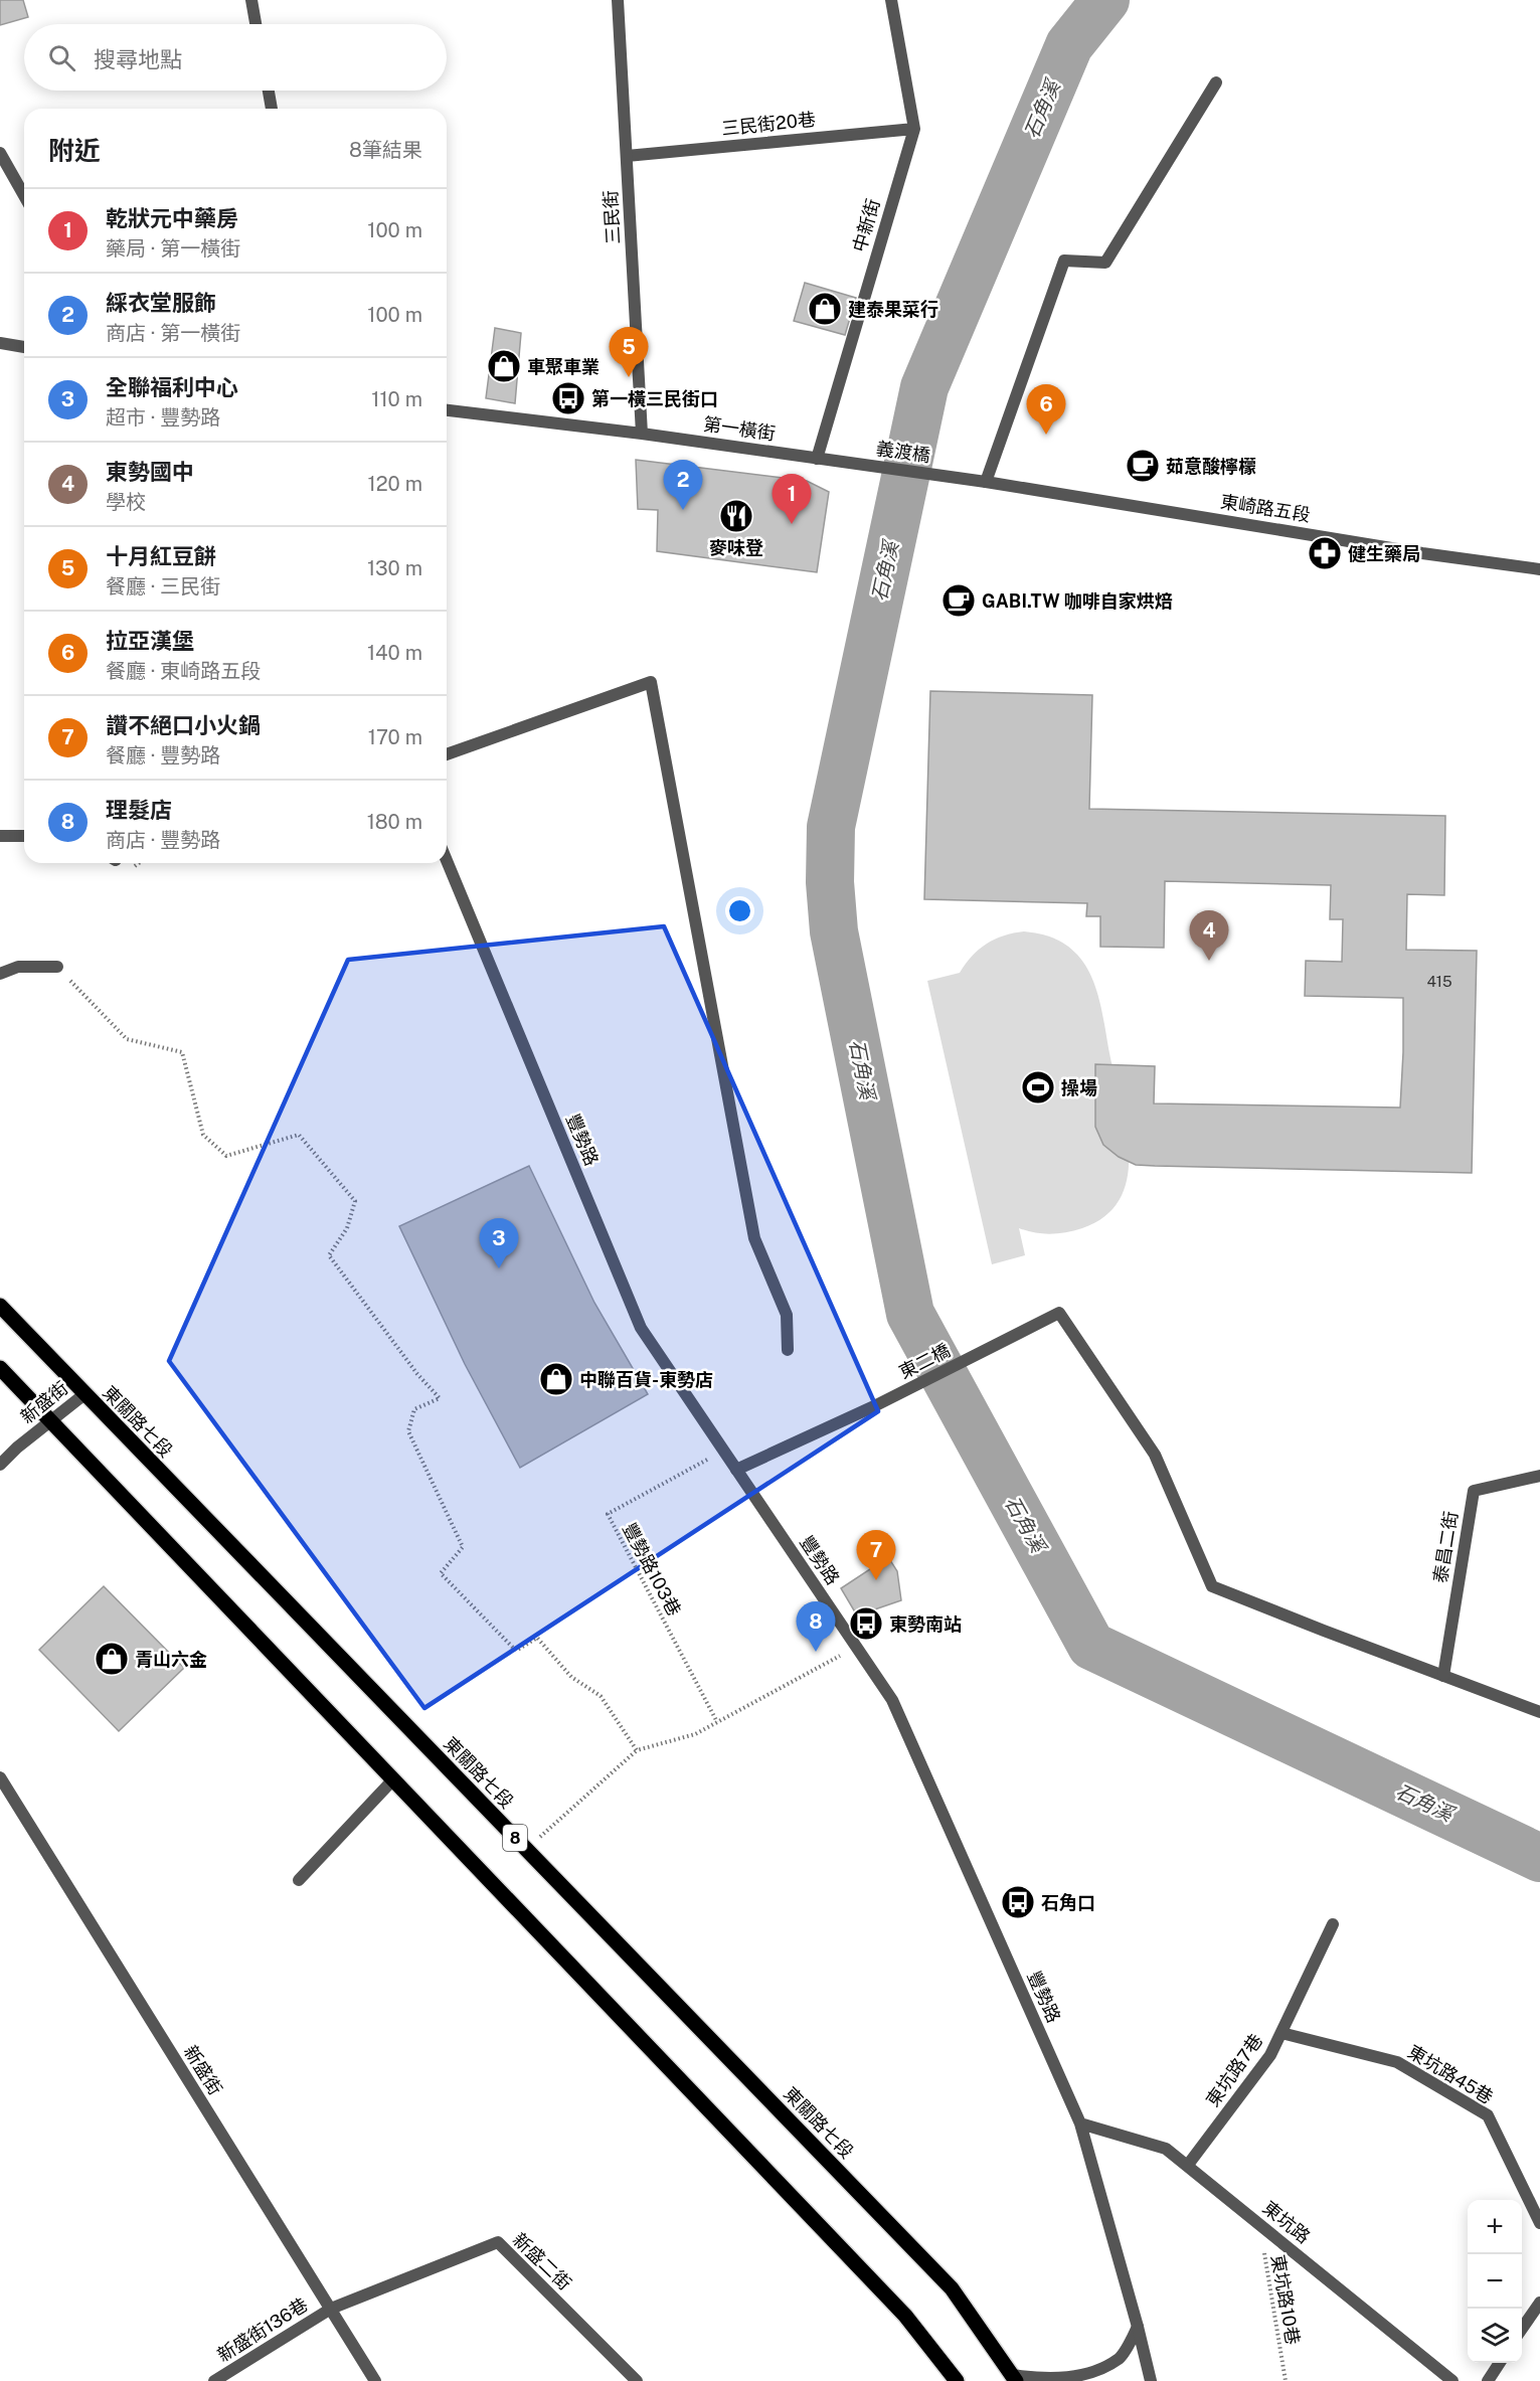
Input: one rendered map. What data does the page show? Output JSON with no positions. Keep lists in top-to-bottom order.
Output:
{
  "streets": {
    "main road": ["東關路七段", "8"],
    "street": [
      "三民街20巷",
      "三民街",
      "中新街",
      "第一橫街",
      "義渡橋",
      "東崎路五段",
      "豐勢路",
      "東二橋",
      "新盛街",
      "泰昌二街",
      "東坑路7巷",
      "東坑路45巷",
      "東坑路",
      "新盛二街",
      "新盛街136巷"
    ],
    "path": ["豐勢路103巷", "東坑路10巷"]
  },
  "crossings": [
    ["三民街20巷", "三民街"],
    ["三民街20巷", "中新街"],
    ["三民街", "第一橫街"],
    ["中新街", "第一橫街"],
    ["中新街", "義渡橋"],
    ["第一橫街", "義渡橋"],
    ["義渡橋", "東崎路五段"],
    ["豐勢路", "東二橋"],
    ["豐勢路", "豐勢路103巷"],
    ["豐勢路", "東坑路"],
    ["東二橋", "泰昌二街"],
    ["新盛街", "東關路七段"],
    ["新盛街", "新盛二街"],
    ["新盛街", "新盛街136巷"],
    ["東坑路7巷", "東坑路45巷"],
    ["東坑路7巷", "東坑路"],
    ["東坑路", "東坑路10巷"],
    ["新盛二街", "新盛街136巷"]
  ],
  "water": ["石角溪"],
  "places": {
    "shop": [
      "建泰果菜行",
      "車聚車業",
      "中聯百貨-東勢店",
      "青山六金"
    ],
    "bus stop": ["第一橫三民街口", "東勢南站", "石角口"],
    "cafe": ["茹意酸檸檬", "GABI.TW 咖啡自家烘焙"],
    "restaurant": ["麥味登"],
    "pharmacy": ["健生藥局"],
    "sports": ["操場"]
  },
  "house_numbers": ["415"],
  "page": {
    "search": "搜尋地點",
    "heading": ["附近", "8筆結果"],
    "list": [
      {
        "mark": "1",
        "name": "乾狀元中藥房",
        "note": "藥局 · 第一橫街",
        "value": "100 m"
      },
      {
        "mark": "2",
        "name": "綵衣堂服飾",
        "note": "商店 · 第一橫街",
        "value": "100 m"
      },
      {
        "mark": "3",
        "name": "全聯福利中心",
        "note": "超市 · 豐勢路",
        "value": "110 m"
      },
      {
        "mark": "4",
        "name": "東勢國中",
        "note": "學校",
        "value": "120 m"
      },
      {
        "mark": "5",
        "name": "十月紅豆餅",
        "note": "餐廳 · 三民街",
        "value": "130 m"
      },
      {
        "mark": "6",
        "name": "拉亞漢堡",
        "note": "餐廳 · 東崎路五段",
        "value": "140 m"
      },
      {
        "mark": "7",
        "name": "讚不絕口小火鍋",
        "note": "餐廳 · 豐勢路",
        "value": "170 m"
      },
      {
        "mark": "8",
        "name": "理髮店",
        "note": "商店 · 豐勢路",
        "value": "180 m"
      }
    ],
    "pins": [
      "5",
      "6",
      "2",
      "1",
      "4",
      "3",
      "7",
      "8"
    ],
    "map_buttons": ["+", "−"]
  }
}
